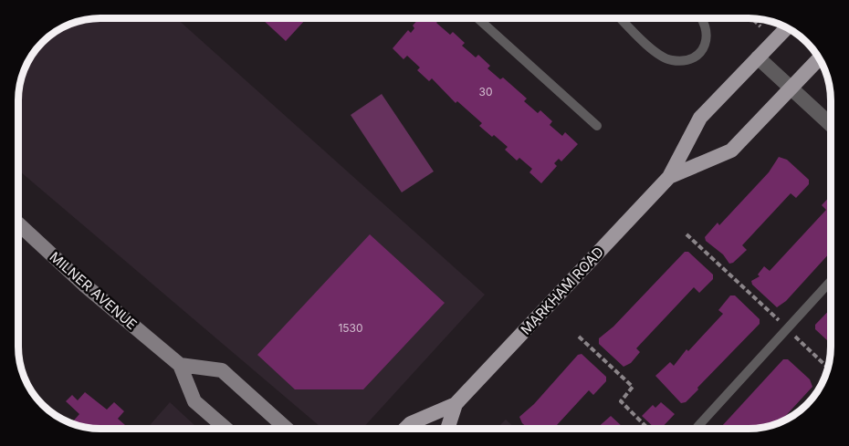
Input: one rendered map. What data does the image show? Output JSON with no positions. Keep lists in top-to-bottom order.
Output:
{
  "streets": {
    "main road": ["MILNER AVENUE", "MARKHAM ROAD"]
  },
  "house_numbers": ["30", "1530"]
}
